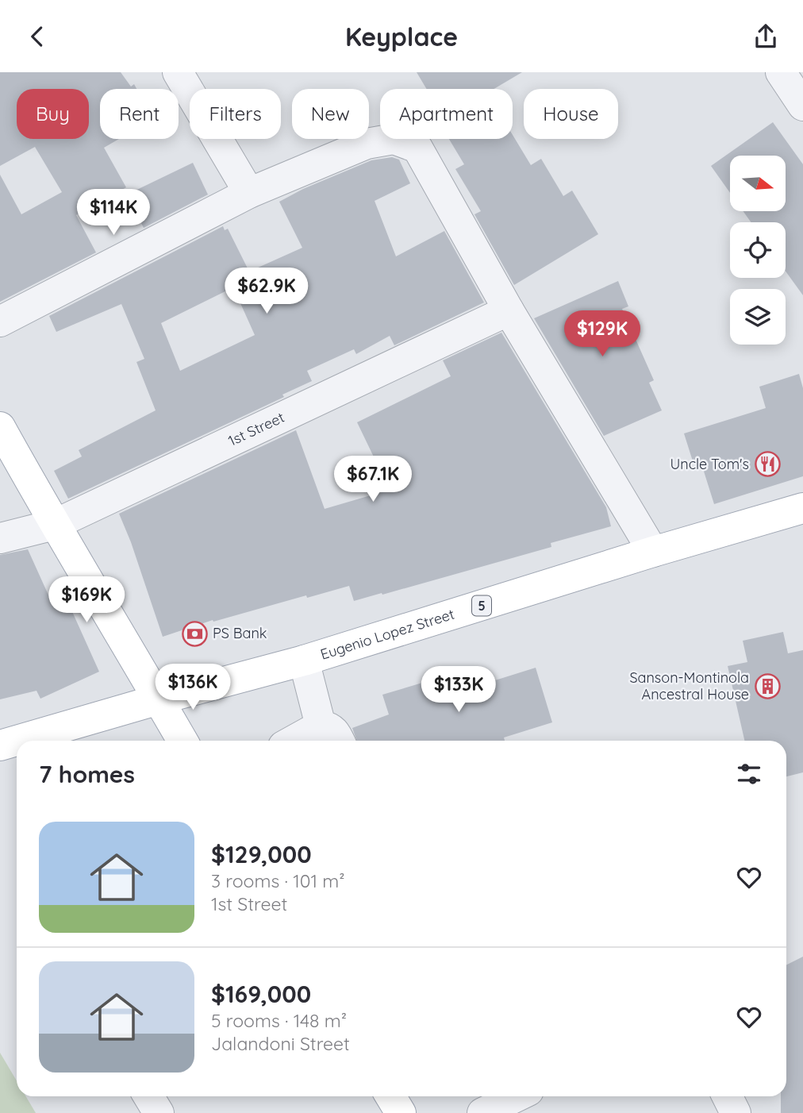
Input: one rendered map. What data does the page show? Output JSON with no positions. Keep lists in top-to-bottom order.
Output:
{
  "streets": {
    "main road": ["5", "Eugenio Lopez Street"],
    "street": ["1st Street"]
  },
  "places": {
    "restaurant": ["Uncle Tom's"],
    "bank": ["PS Bank"],
    "building": ["Sanson-Montinola Ancestral House"]
  },
  "north": "right",
  "page": {
    "header": "Keyplace",
    "chip": [
      "Buy",
      "Rent",
      "Filters",
      "New",
      "Apartment",
      "House"
    ],
    "price": [
      "$114K",
      "$62.9K",
      "$129K",
      "$67.1K",
      "$169K",
      "$136K",
      "$133K"
    ],
    "heading": "7 homes",
    "list": [
      {
        "name": "$129,000",
        "note": "3 rooms · 101 m² · 1st Street"
      },
      {
        "name": "$169,000",
        "note": "5 rooms · 148 m² · Jalandoni Street"
      }
    ]
  }
}
